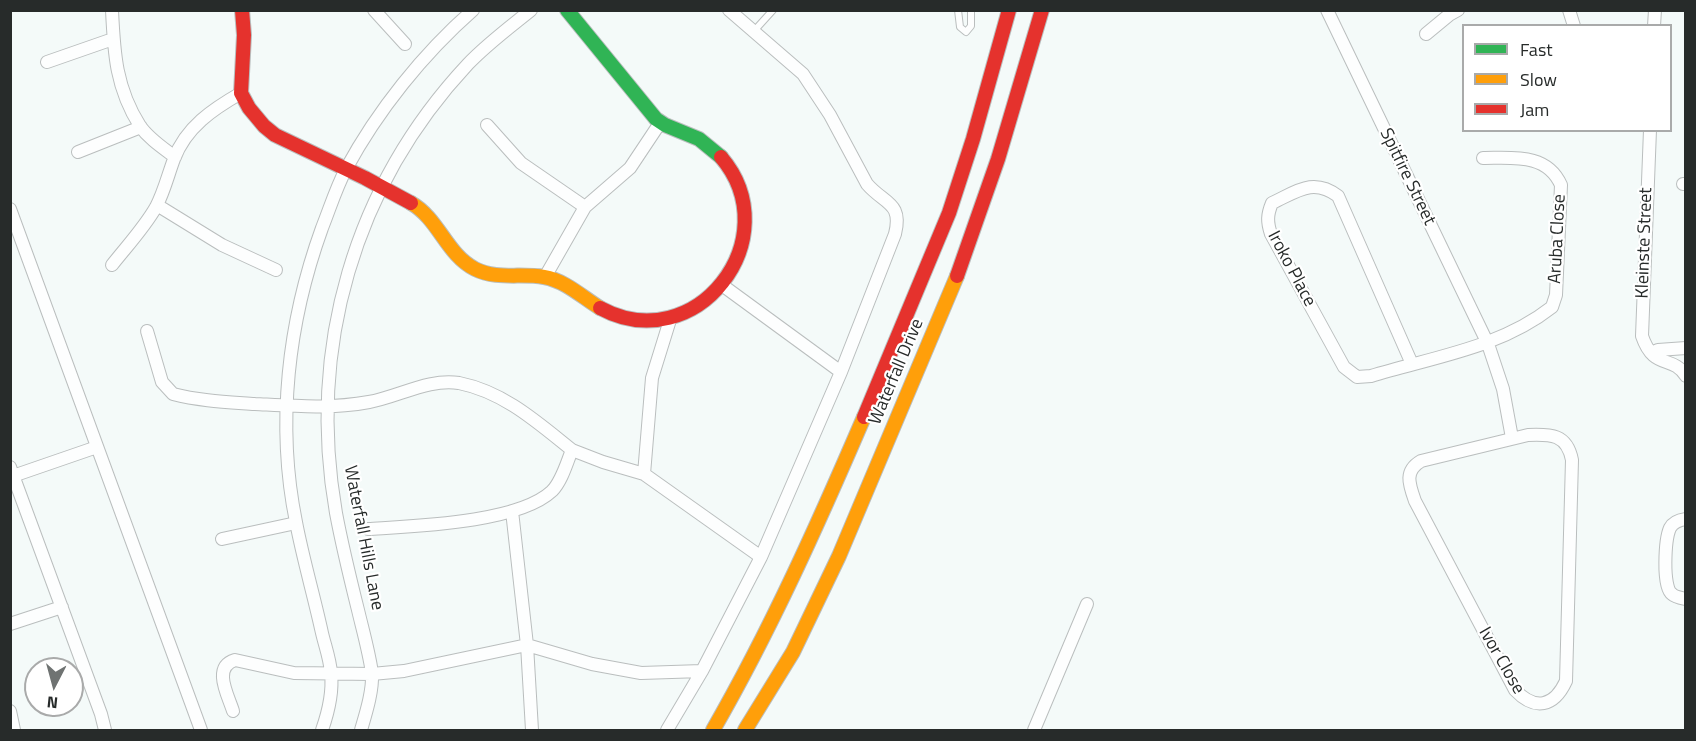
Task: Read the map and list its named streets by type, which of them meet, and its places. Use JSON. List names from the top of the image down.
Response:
{
  "streets": {
    "main road": ["Waterfall Drive"],
    "street": [
      "Spitfire Street",
      "Aruba Close",
      "Kleinste Street",
      "Iroko Place",
      "Waterfall Hills Lane",
      "Ivor Close"
    ]
  },
  "crossings": [
    ["Spitfire Street", "Aruba Close"],
    ["Spitfire Street", "Iroko Place"],
    ["Aruba Close", "Iroko Place"]
  ],
  "legend": ["Fast", "Slow", "Jam"],
  "north": "bottom"
}
